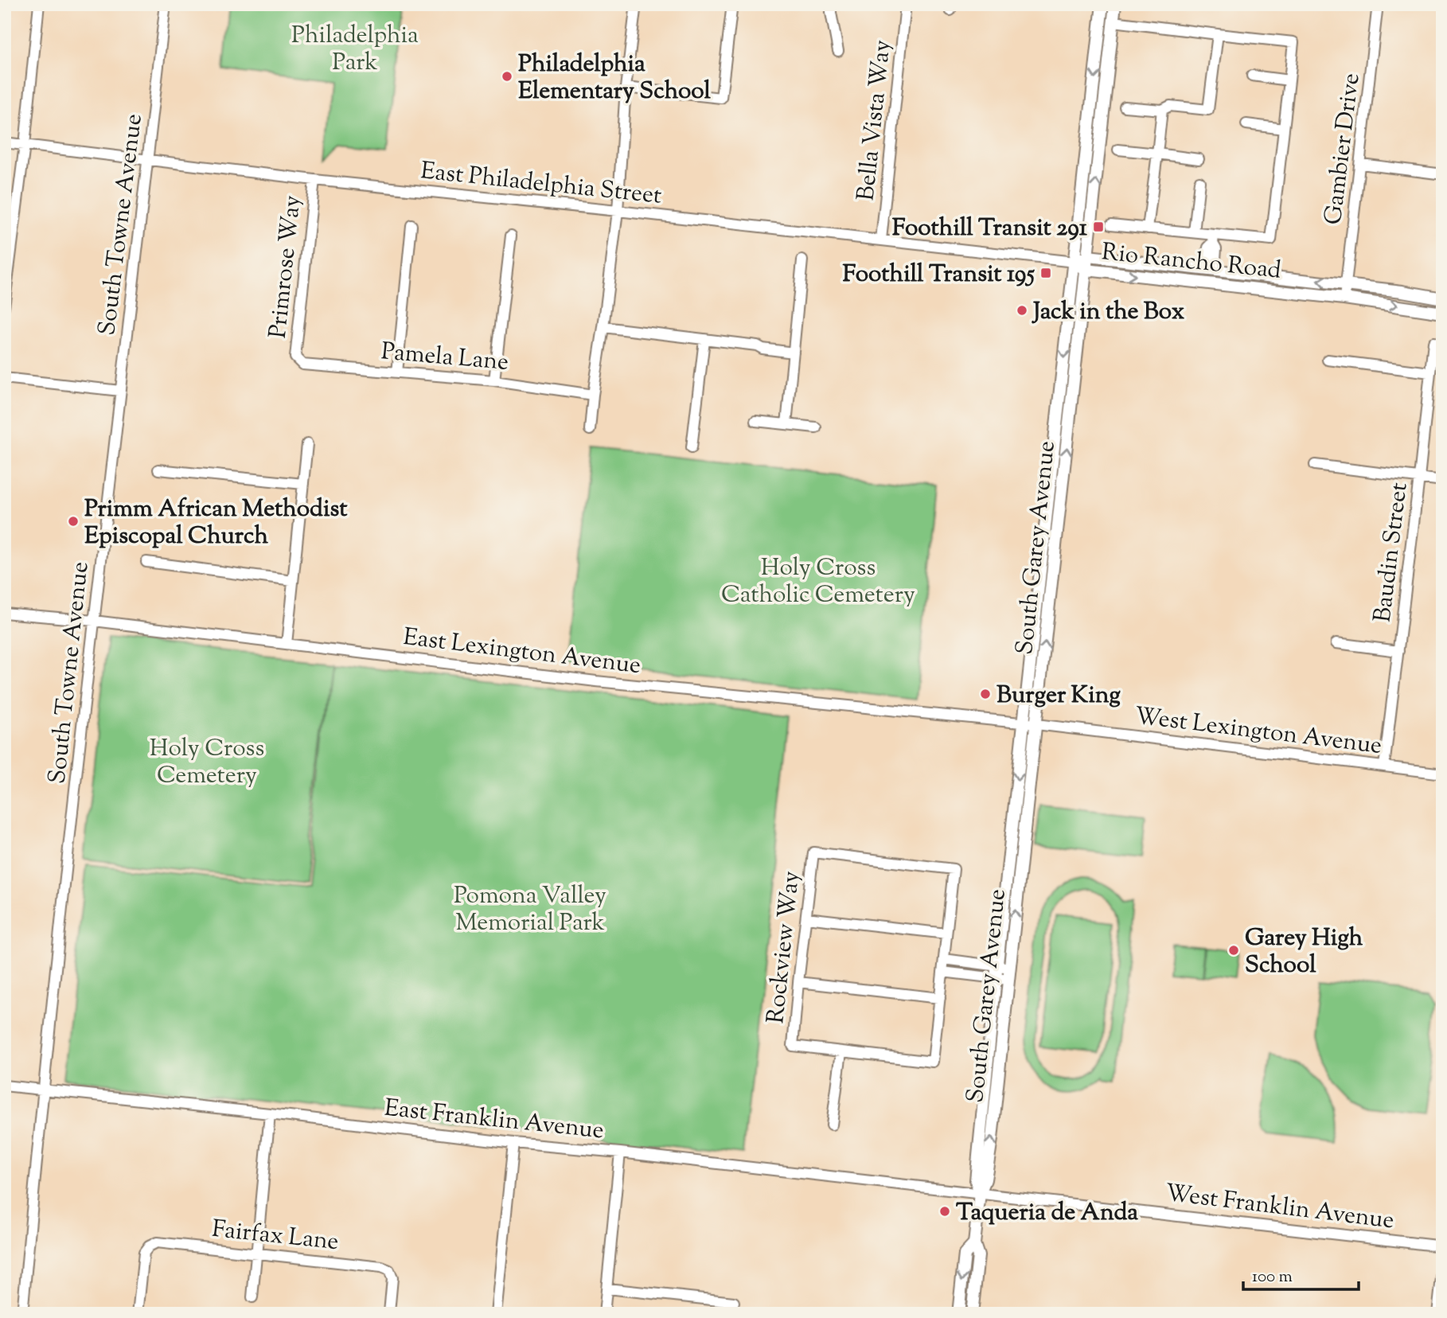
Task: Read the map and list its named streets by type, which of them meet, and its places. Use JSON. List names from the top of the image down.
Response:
{
  "streets": {
    "main road": ["Rio Rancho Road", "South Garey Avenue"],
    "street": [
      "Bella Vista Way",
      "Gambier Drive",
      "East Philadelphia Street",
      "South Towne Avenue",
      "Primrose Way",
      "Pamela Lane",
      "Baudin Street",
      "East Lexington Avenue",
      "West Lexington Avenue",
      "Rockview Way",
      "East Franklin Avenue",
      "West Franklin Avenue",
      "Fairfax Lane"
    ]
  },
  "crossings": [
    ["Bella Vista Way", "East Philadelphia Street"],
    ["Gambier Drive", "Rio Rancho Road"],
    ["East Philadelphia Street", "South Towne Avenue"],
    ["East Philadelphia Street", "Rio Rancho Road"],
    ["East Philadelphia Street", "Primrose Way"],
    ["East Philadelphia Street", "South Garey Avenue"],
    ["South Towne Avenue", "East Lexington Avenue"],
    ["South Towne Avenue", "East Franklin Avenue"],
    ["Rio Rancho Road", "South Garey Avenue"],
    ["Primrose Way", "Pamela Lane"],
    ["South Garey Avenue", "East Lexington Avenue"],
    ["South Garey Avenue", "West Lexington Avenue"],
    ["South Garey Avenue", "East Franklin Avenue"],
    ["South Garey Avenue", "West Franklin Avenue"],
    ["Baudin Street", "West Lexington Avenue"],
    ["East Lexington Avenue", "West Lexington Avenue"],
    ["East Franklin Avenue", "West Franklin Avenue"]
  ],
  "parks": [
    "Philadelphia Park",
    "Holy Cross Catholic Cemetery",
    "Holy Cross Cemetery",
    "Pomona Valley Memorial Park"
  ],
  "places": {
    "other": [
      "Philadelphia Elementary School",
      "Jack in the Box",
      "Primm African Methodist Episcopal Church",
      "Burger King",
      "Garey High School",
      "Taqueria de Anda"
    ],
    "transit": ["Foothill Transit 291", "Foothill Transit 195"]
  },
  "scale_bar": "100 m"
}
